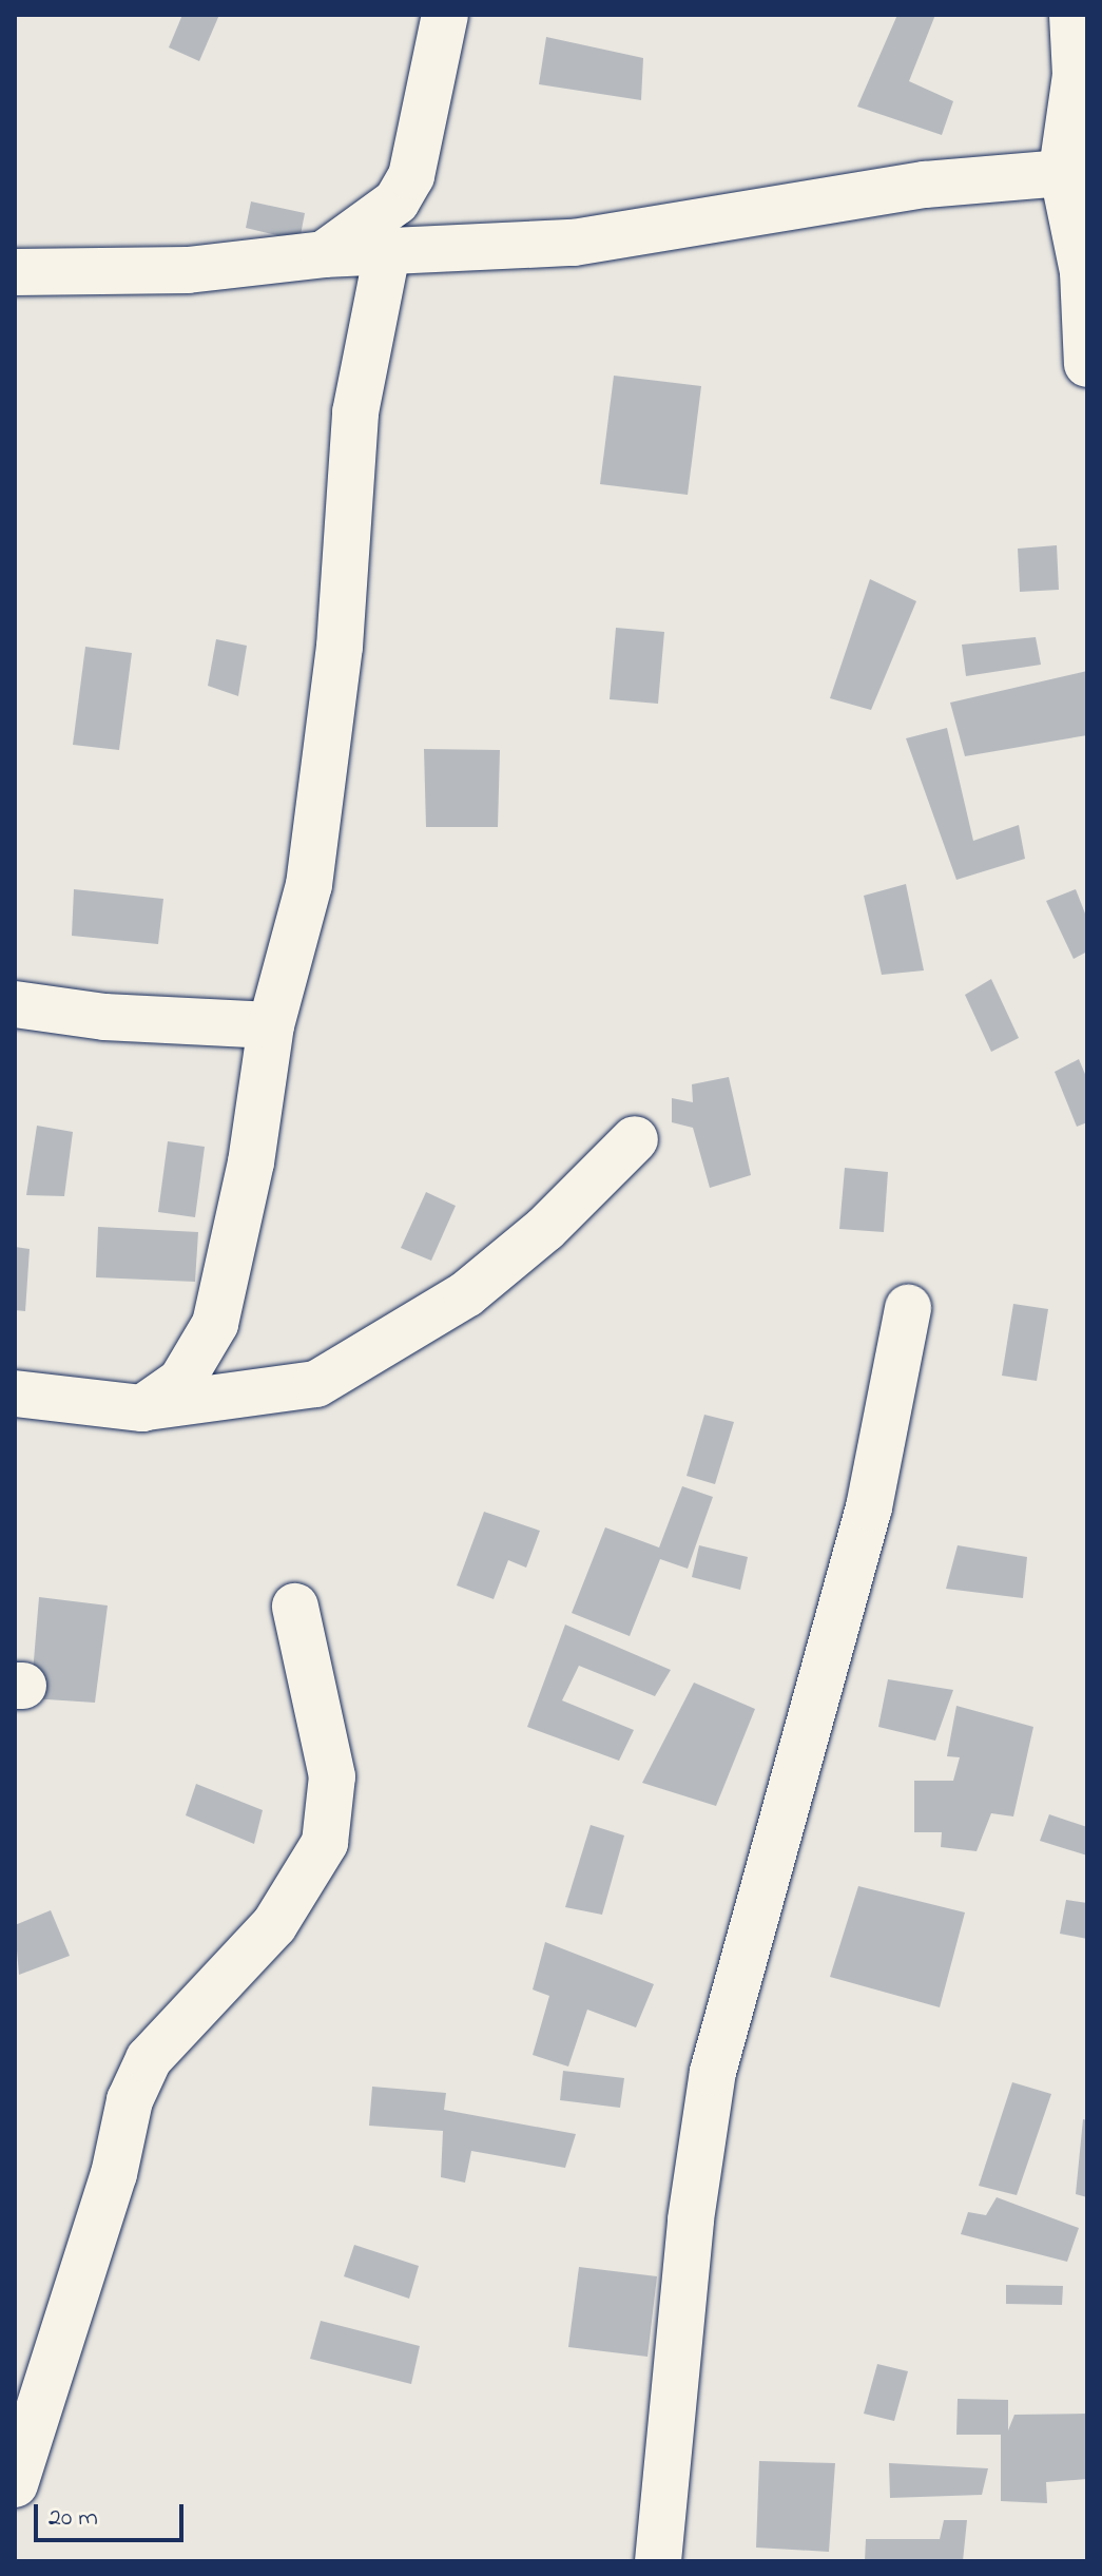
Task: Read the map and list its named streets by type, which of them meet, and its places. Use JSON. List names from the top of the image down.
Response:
{
  "scale_bar": "20 m"
}
